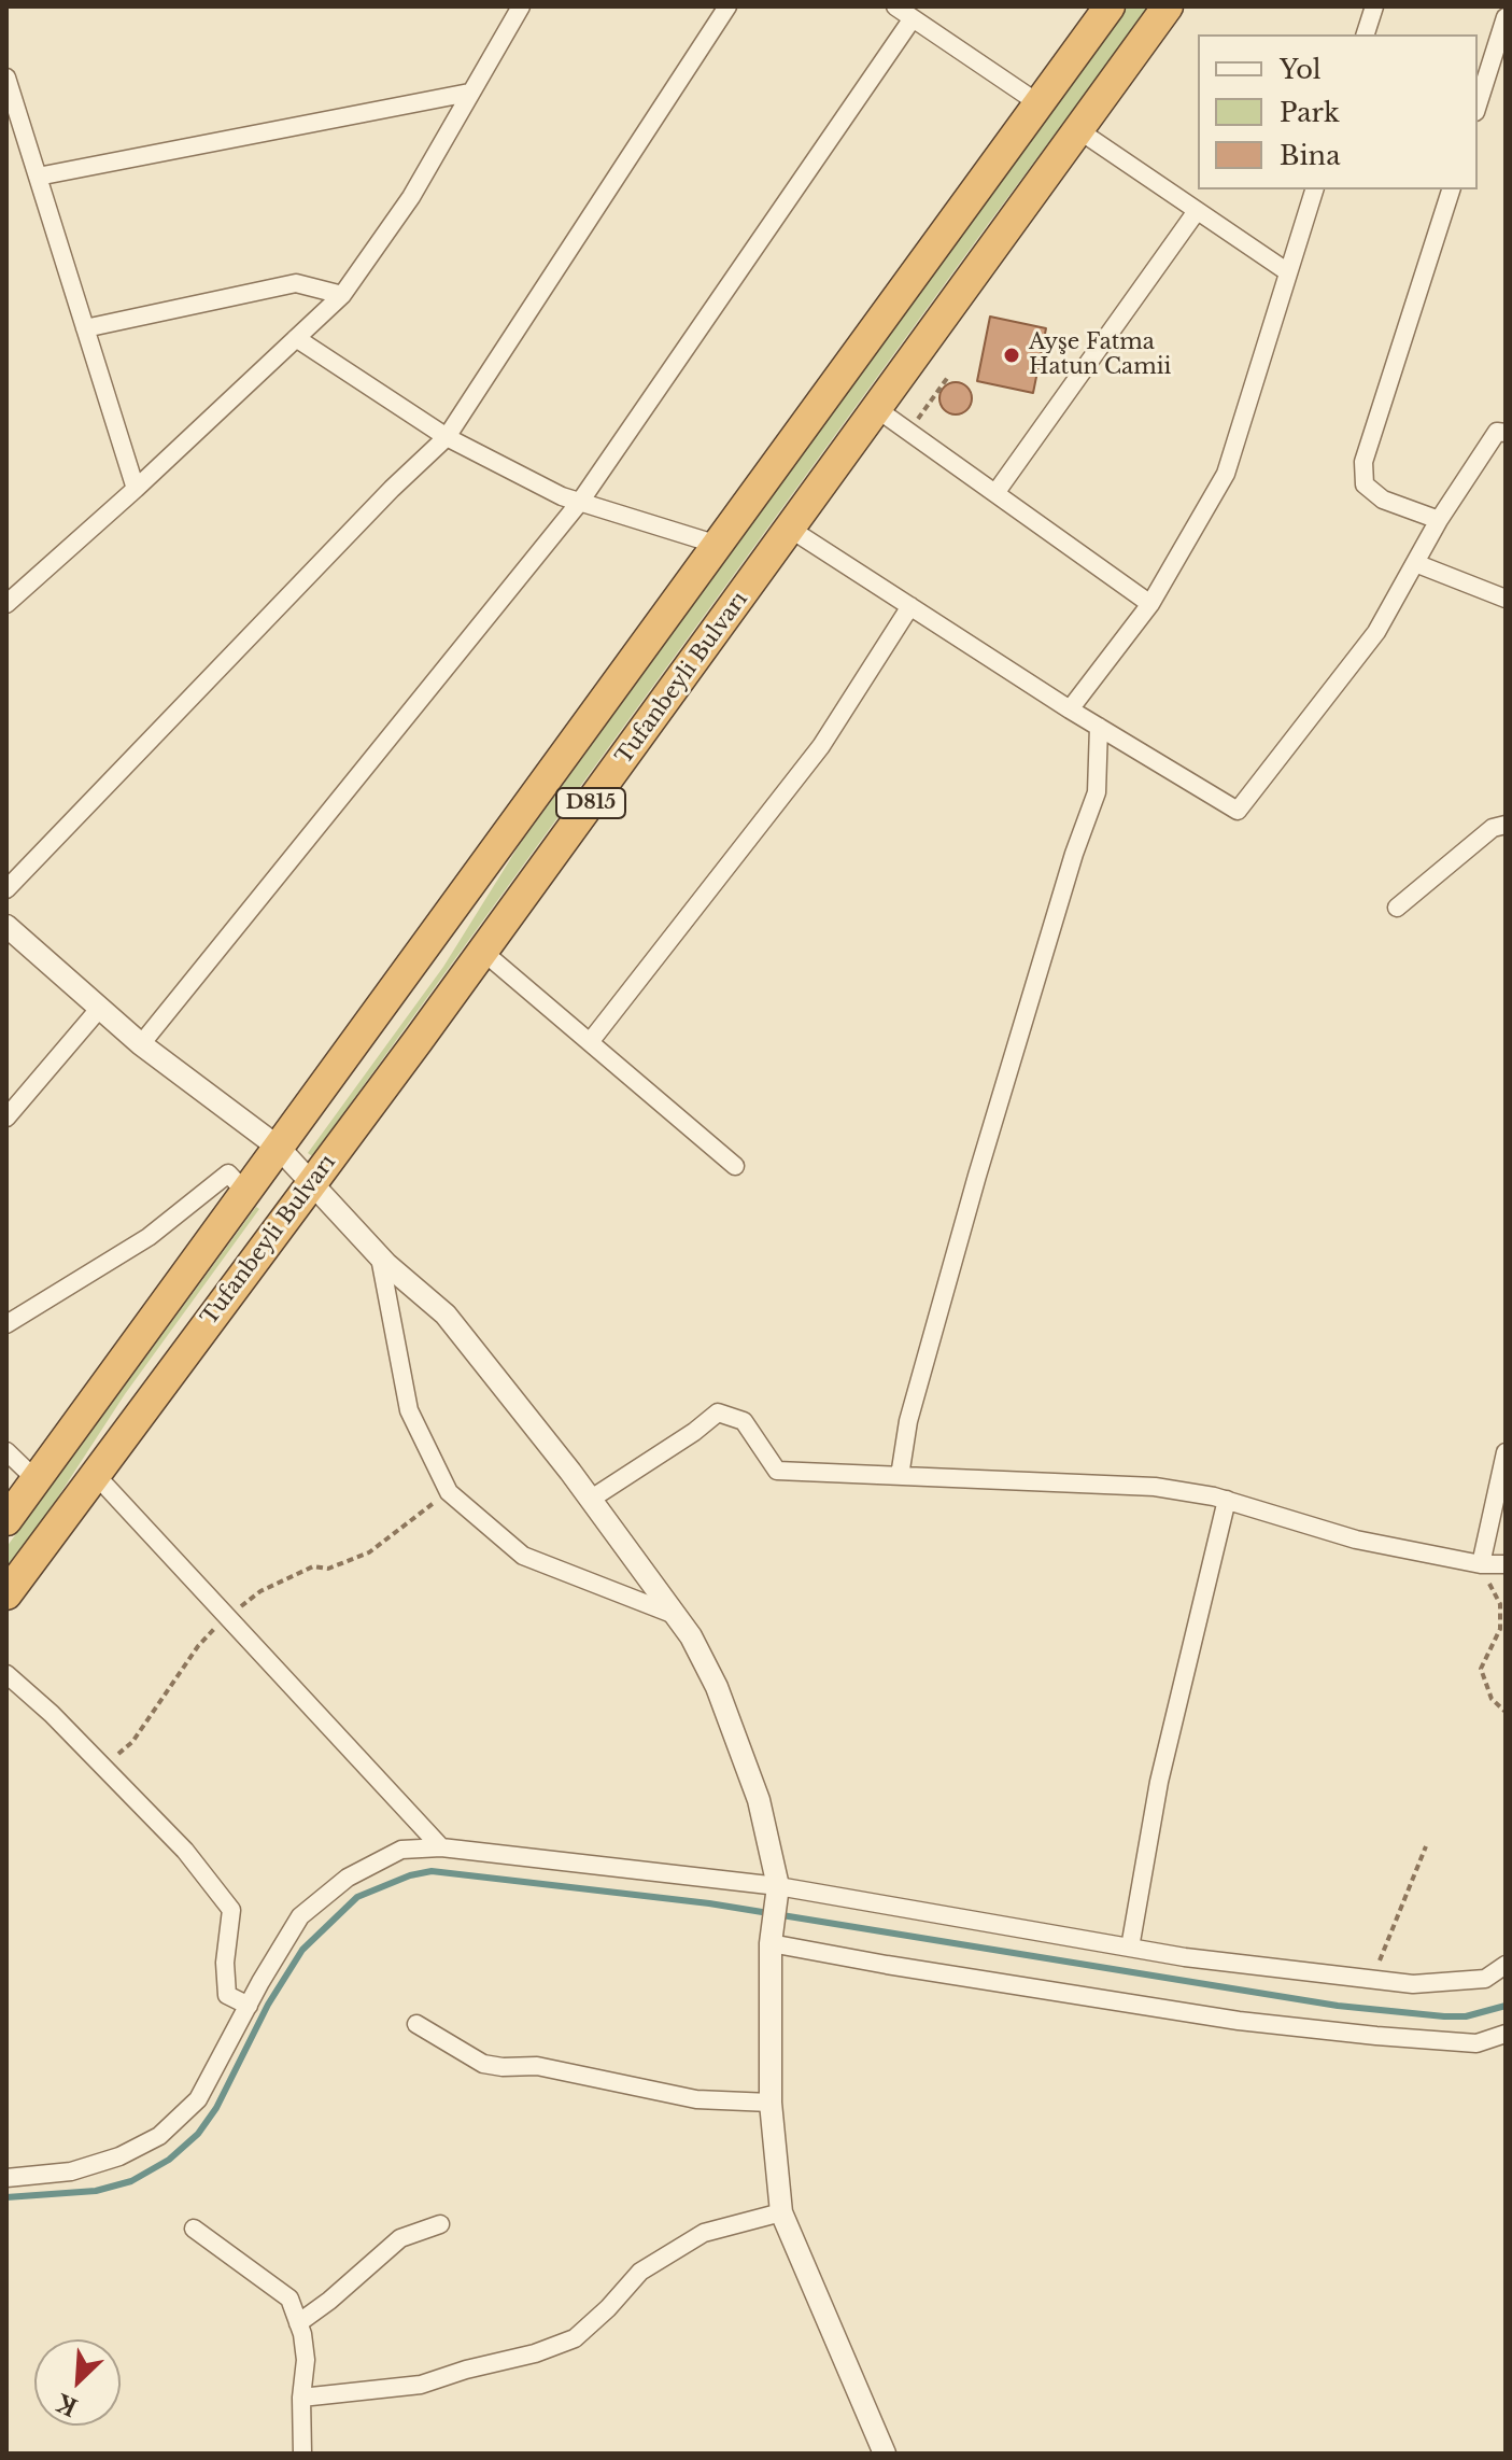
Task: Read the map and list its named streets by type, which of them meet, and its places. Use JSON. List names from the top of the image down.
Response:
{
  "streets": {
    "highway": ["Tufanbeyli Bulvarı", "D815"]
  },
  "places": ["Ayşe Fatma Hatun Camii"],
  "legend": ["Yol", "Park", "Bina"],
  "north": "bottom left"
}
